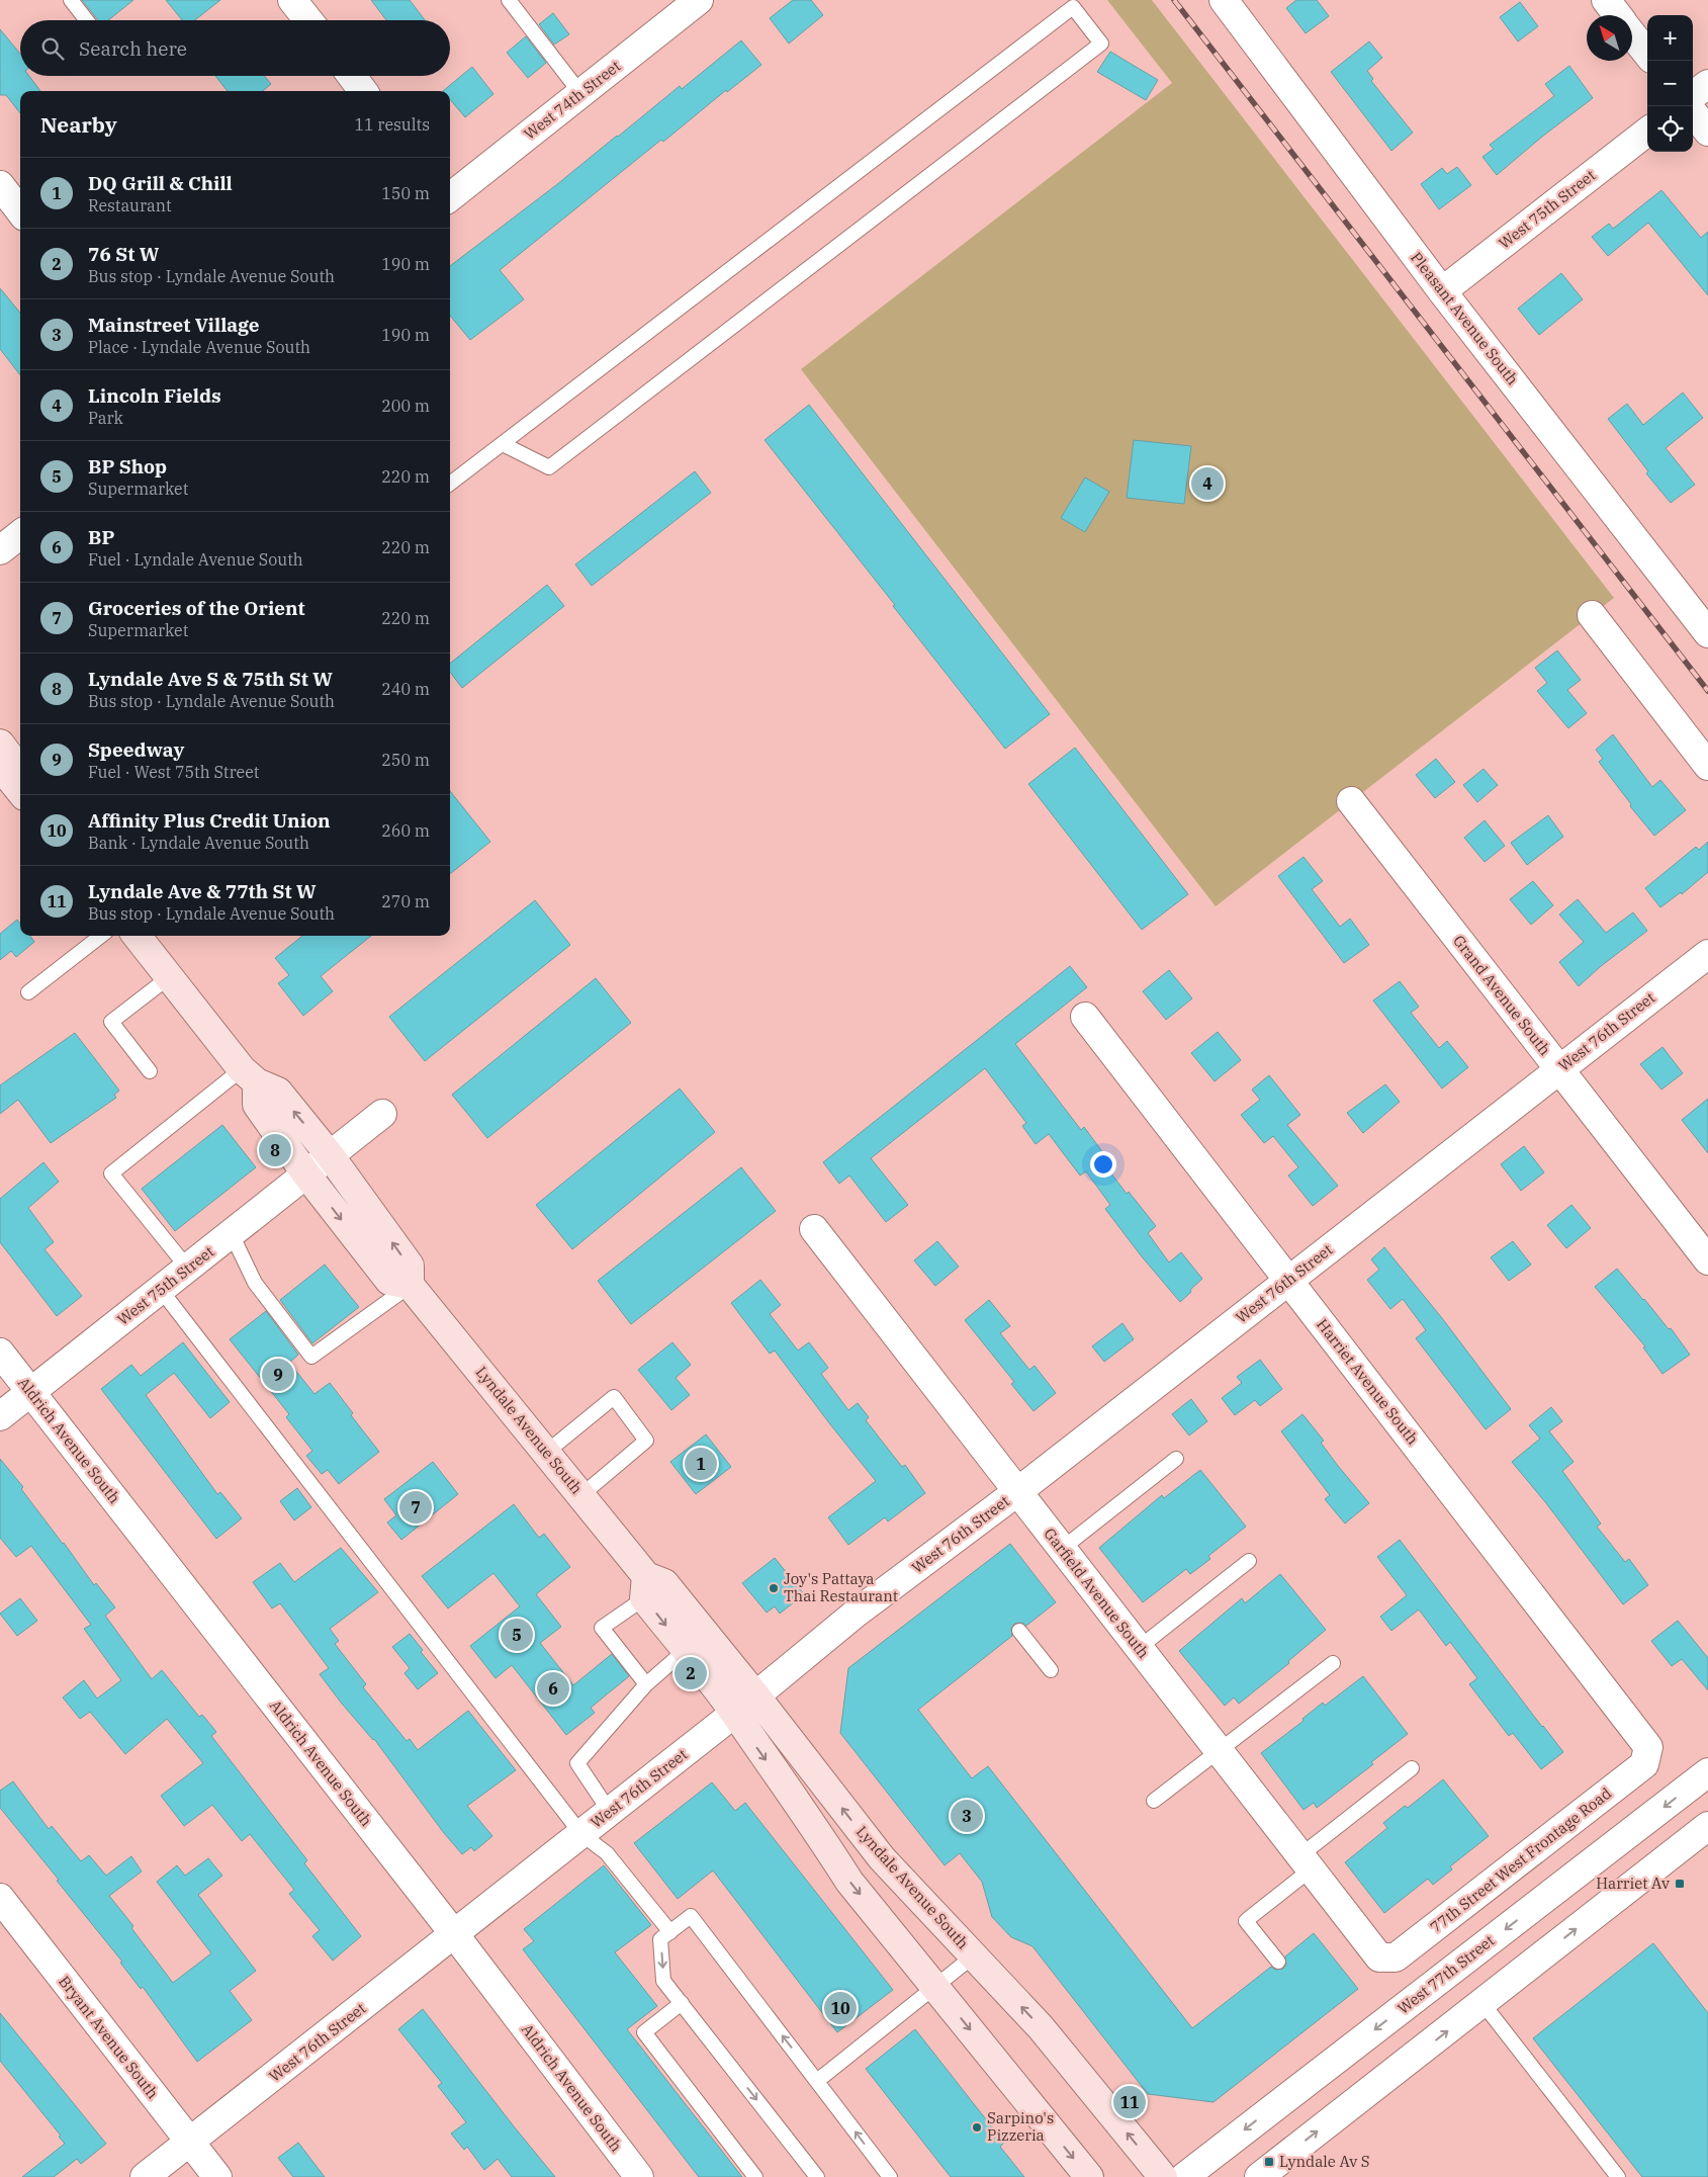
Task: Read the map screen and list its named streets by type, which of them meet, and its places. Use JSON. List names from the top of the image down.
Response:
{
  "streets": {
    "main road": ["Lyndale Avenue South"],
    "street": [
      "West 74th Street",
      "West 75th Street",
      "Pleasant Avenue South",
      "Grand Avenue South",
      "West 76th Street",
      "Harriet Avenue South",
      "Aldrich Avenue South",
      "Garfield Avenue South",
      "77th Street West Frontage Road",
      "West 77th Street",
      "Bryant Avenue South"
    ]
  },
  "crossings": [
    ["West 75th Street", "Pleasant Avenue South"],
    ["West 75th Street", "Aldrich Avenue South"],
    ["Grand Avenue South", "West 76th Street"],
    ["West 76th Street", "Harriet Avenue South"],
    ["West 76th Street", "Lyndale Avenue South"],
    ["West 76th Street", "Aldrich Avenue South"],
    ["West 76th Street", "Garfield Avenue South"],
    ["West 76th Street", "Bryant Avenue South"],
    ["Harriet Avenue South", "77th Street West Frontage Road"],
    ["Garfield Avenue South", "77th Street West Frontage Road"]
  ],
  "places": {
    "other": ["Joy's Pattaya Thai Restaurant", "Sarpino's Pizzeria"],
    "transit": ["Harriet Av", "Lyndale Av S"]
  },
  "north": "top left",
  "page": {
    "map_buttons": ["+", "−"],
    "search": "Search here",
    "heading": ["Nearby", "11 results"],
    "list": [
      {
        "mark": "1",
        "name": "DQ Grill & Chill",
        "note": "Restaurant",
        "value": "150 m"
      },
      {
        "mark": "2",
        "name": "76 St W",
        "note": "Bus stop · Lyndale Avenue South",
        "value": "190 m"
      },
      {
        "mark": "3",
        "name": "Mainstreet Village",
        "note": "Place · Lyndale Avenue South",
        "value": "190 m"
      },
      {
        "mark": "4",
        "name": "Lincoln Fields",
        "note": "Park",
        "value": "200 m"
      },
      {
        "mark": "5",
        "name": "BP Shop",
        "note": "Supermarket",
        "value": "220 m"
      },
      {
        "mark": "6",
        "name": "BP",
        "note": "Fuel · Lyndale Avenue South",
        "value": "220 m"
      },
      {
        "mark": "7",
        "name": "Groceries of the Orient",
        "note": "Supermarket",
        "value": "220 m"
      },
      {
        "mark": "8",
        "name": "Lyndale Ave S & 75th St W",
        "note": "Bus stop · Lyndale Avenue South",
        "value": "240 m"
      },
      {
        "mark": "9",
        "name": "Speedway",
        "note": "Fuel · West 75th Street",
        "value": "250 m"
      },
      {
        "mark": "10",
        "name": "Affinity Plus Credit Union",
        "note": "Bank · Lyndale Avenue South",
        "value": "260 m"
      },
      {
        "mark": "11",
        "name": "Lyndale Ave & 77th St W",
        "note": "Bus stop · Lyndale Avenue South",
        "value": "270 m"
      }
    ],
    "pins": [
      "4",
      "8",
      "9",
      "1",
      "7",
      "5",
      "2",
      "6",
      "3",
      "10",
      "11"
    ]
  }
}
